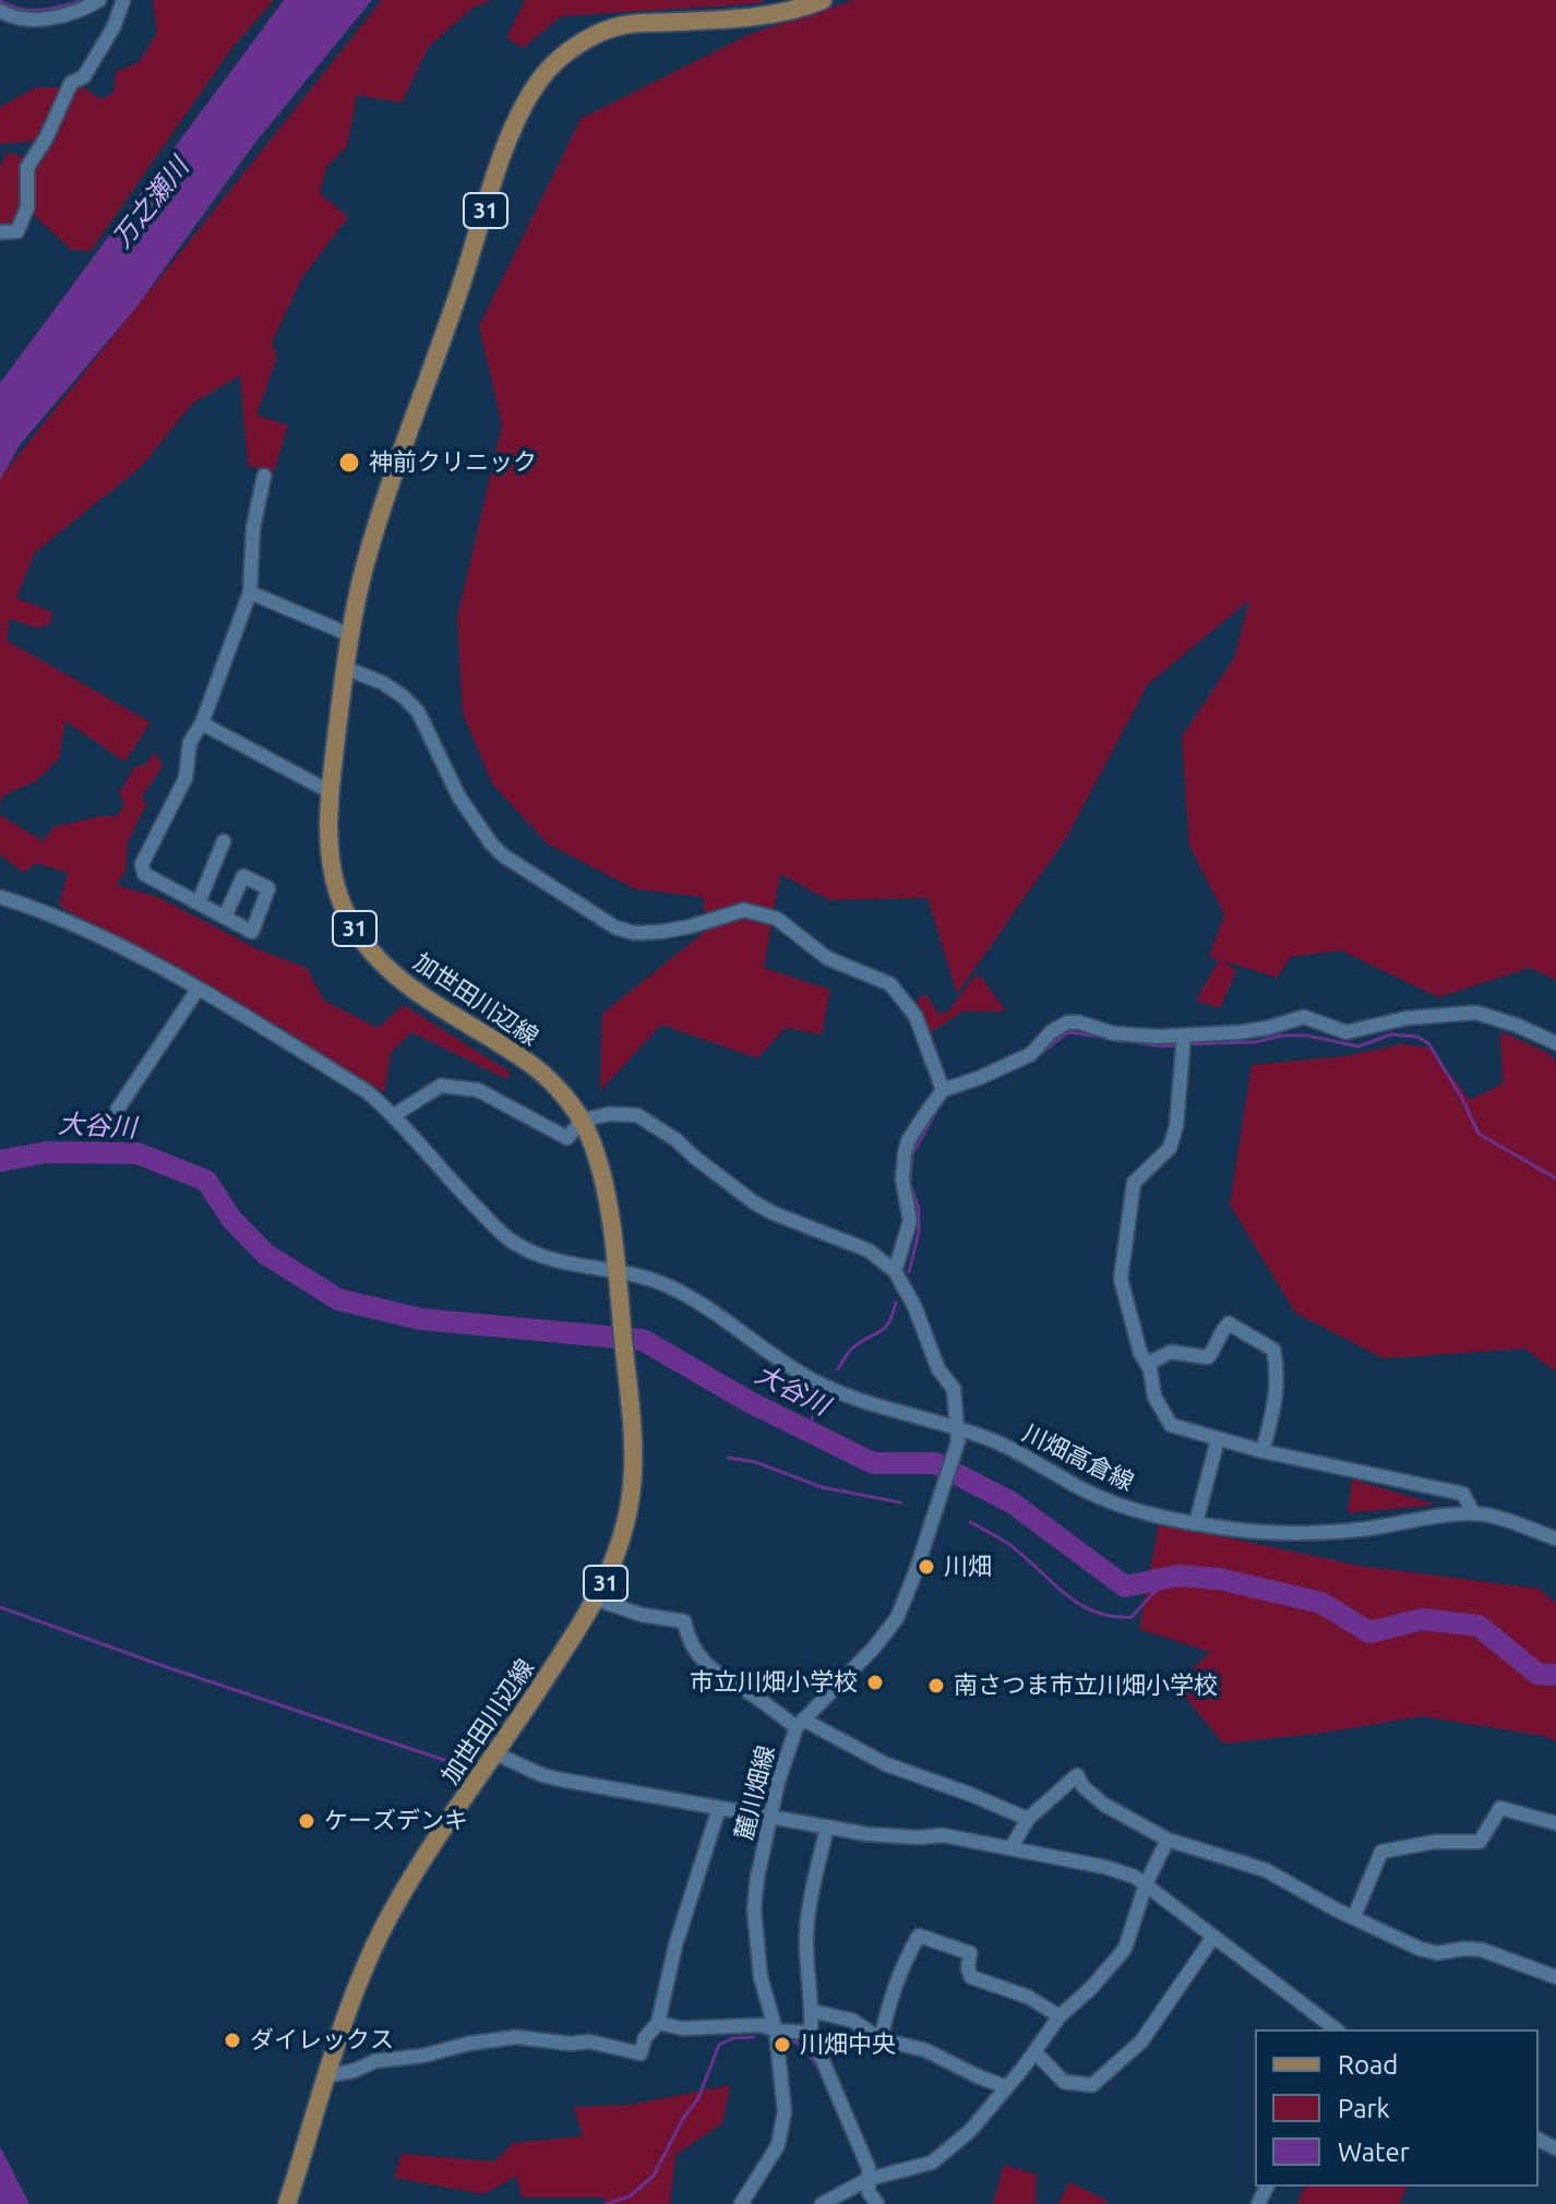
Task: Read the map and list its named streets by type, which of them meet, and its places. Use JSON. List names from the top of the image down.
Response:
{
  "streets": {
    "main road": ["31", "加世田川辺線"],
    "street": ["川畑高倉線", "麓川畑線"]
  },
  "crossings": [
    ["加世田川辺線", "川畑高倉線"],
    ["川畑高倉線", "麓川畑線"]
  ],
  "water": ["万之瀬川", "大谷川"],
  "places": [
    "神前クリニック",
    "川畑",
    "市立川畑小学校",
    "南さつま市立川畑小学校",
    "ケーズデンキ",
    "ダイレックス",
    "川畑中央"
  ],
  "legend": ["Road", "Park", "Water"]
}
